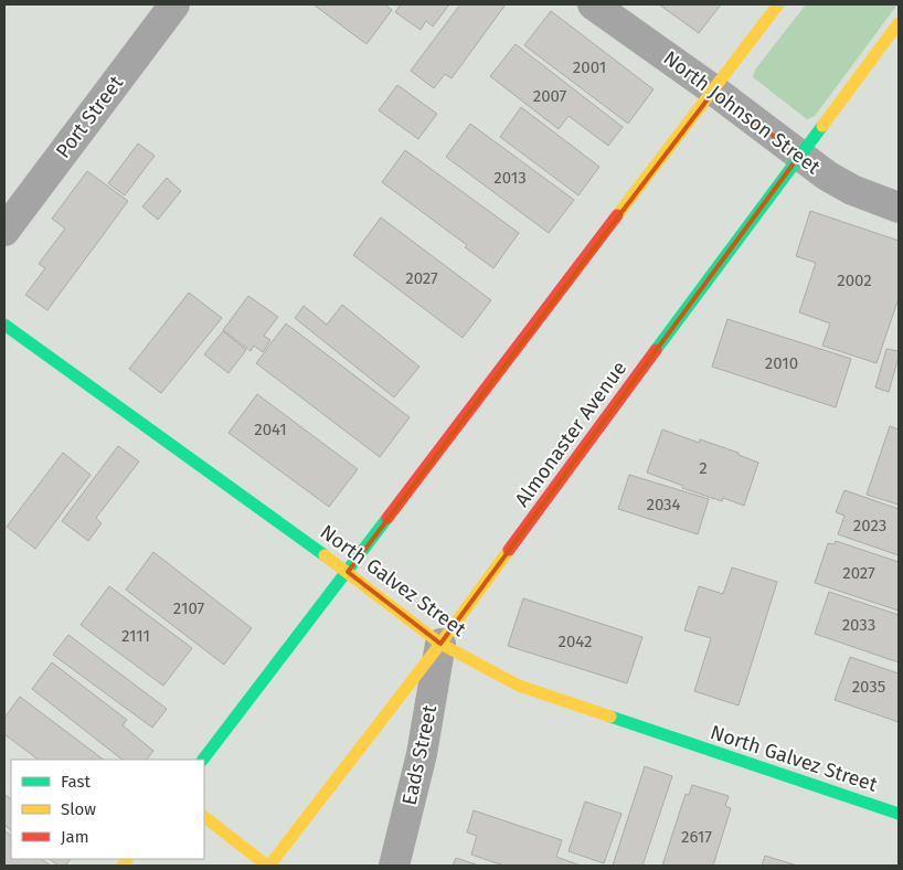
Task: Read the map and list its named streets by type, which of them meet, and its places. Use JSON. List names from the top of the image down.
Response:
{
  "streets": {
    "street": [
      "North Johnson Street",
      "Port Street",
      "Almonaster Avenue",
      "North Galvez Street",
      "Eads Street"
    ]
  },
  "crossings": [
    ["North Johnson Street", "Almonaster Avenue"],
    ["Almonaster Avenue", "North Galvez Street"],
    ["Almonaster Avenue", "Eads Street"],
    ["North Galvez Street", "Eads Street"]
  ],
  "house_numbers": [
    "2001",
    "2007",
    "2013",
    "2027",
    "2002",
    "2010",
    "2041",
    "2",
    "2034",
    "2023",
    "2027",
    "2107",
    "2033",
    "2111",
    "2042",
    "2035",
    "2617"
  ],
  "legend": ["Fast", "Slow", "Jam"]
}
